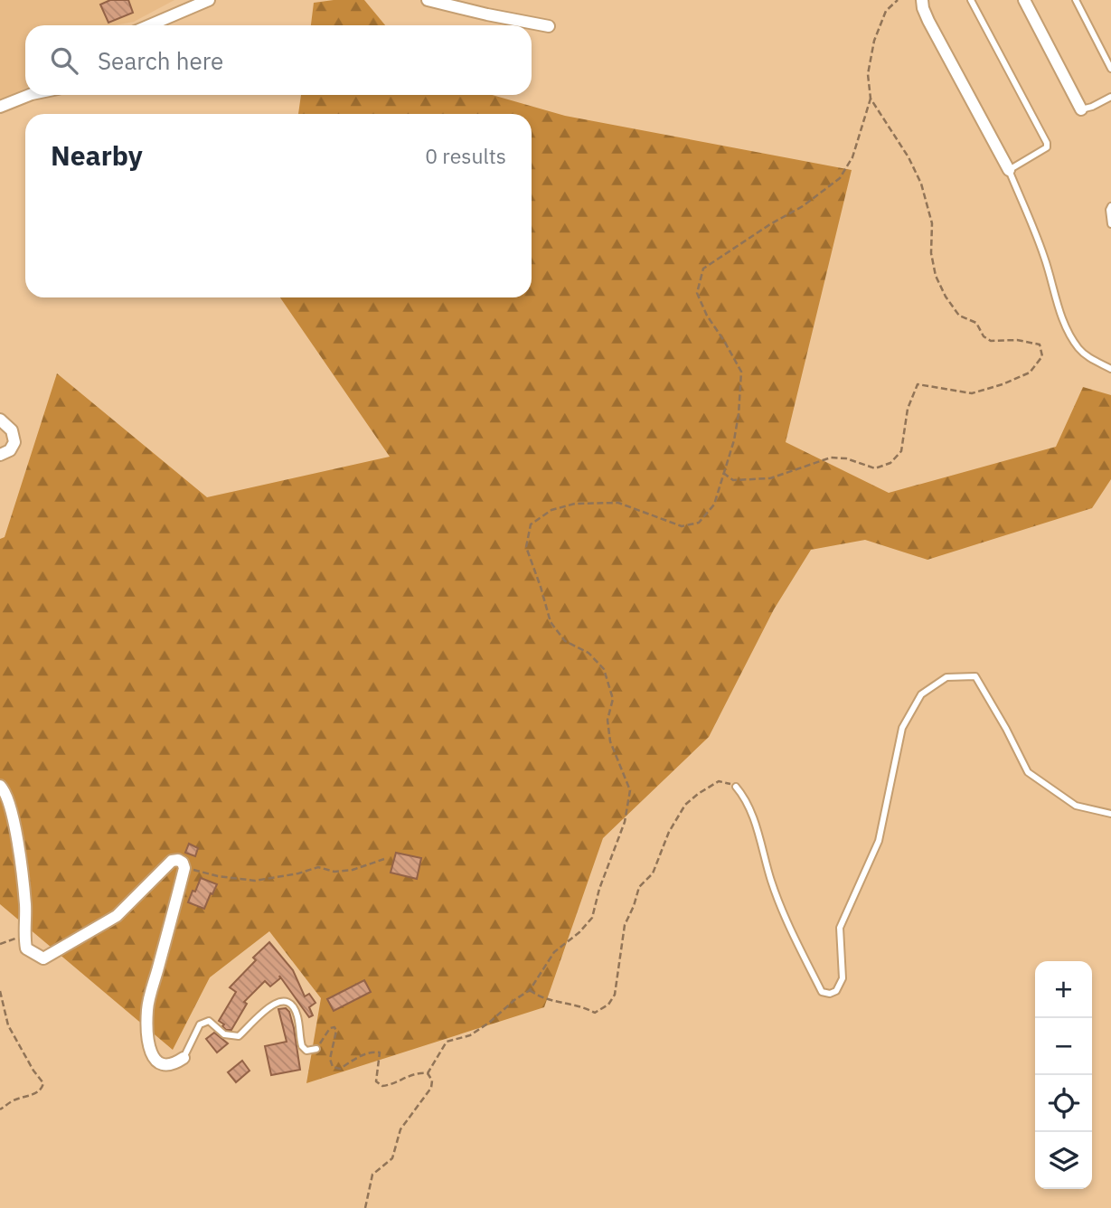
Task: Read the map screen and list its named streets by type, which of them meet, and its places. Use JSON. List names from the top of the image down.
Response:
{
  "page": {
    "search": "Search here",
    "heading": ["Nearby", "0 results"],
    "map_buttons": ["+", "−"]
  }
}
